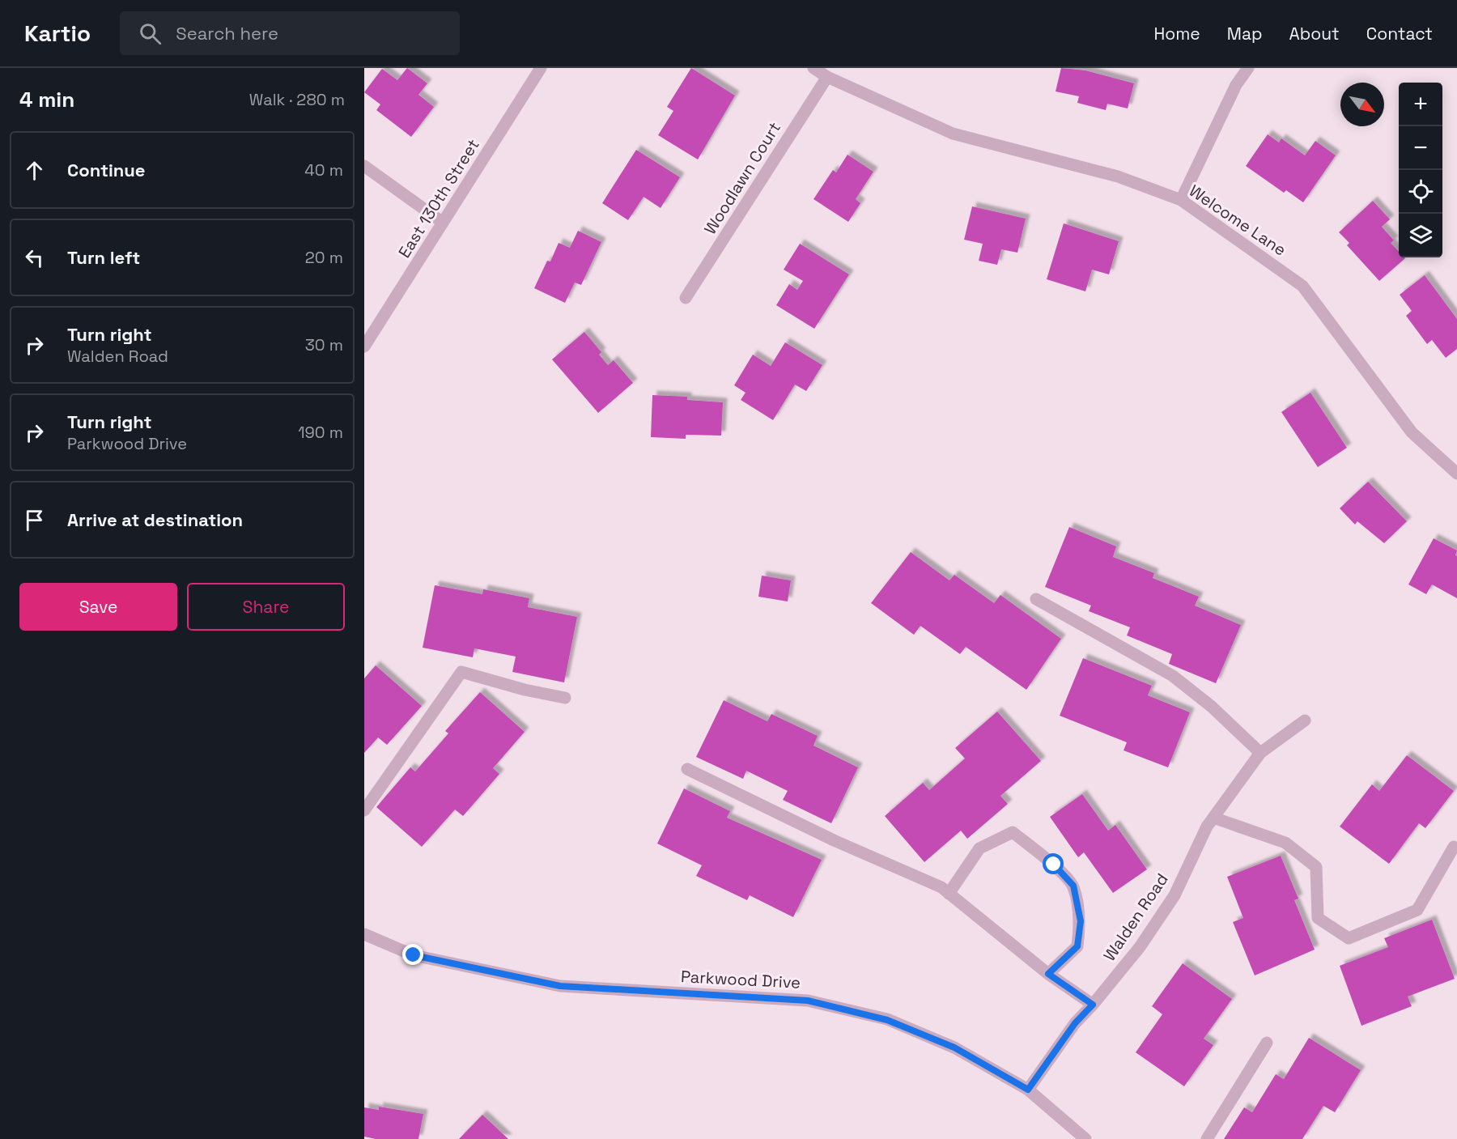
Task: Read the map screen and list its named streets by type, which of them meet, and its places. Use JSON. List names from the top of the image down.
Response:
{
  "streets": {
    "street": [
      "Woodlawn Court",
      "East 130th Street",
      "Welcome Lane",
      "Walden Road",
      "Parkwood Drive"
    ]
  },
  "crossings": [
    ["Woodlawn Court", "Welcome Lane"],
    ["Walden Road", "Parkwood Drive"]
  ],
  "north": "bottom right",
  "page": {
    "header": "Kartio",
    "search": "Search here",
    "nav": [
      "Home",
      "Map",
      "About",
      "Contact"
    ],
    "heading": ["4 min", "Walk · 280 m"],
    "map_buttons": ["+", "−"],
    "list": [
      ["Continue", "40 m"],
      ["Turn left", "20 m"],
      ["Turn right", "Walden Road", "30 m"],
      ["Turn right", "Parkwood Drive", "190 m"],
      "Arrive at destination"
    ],
    "buttons": ["Save", "Share"]
  }
}
